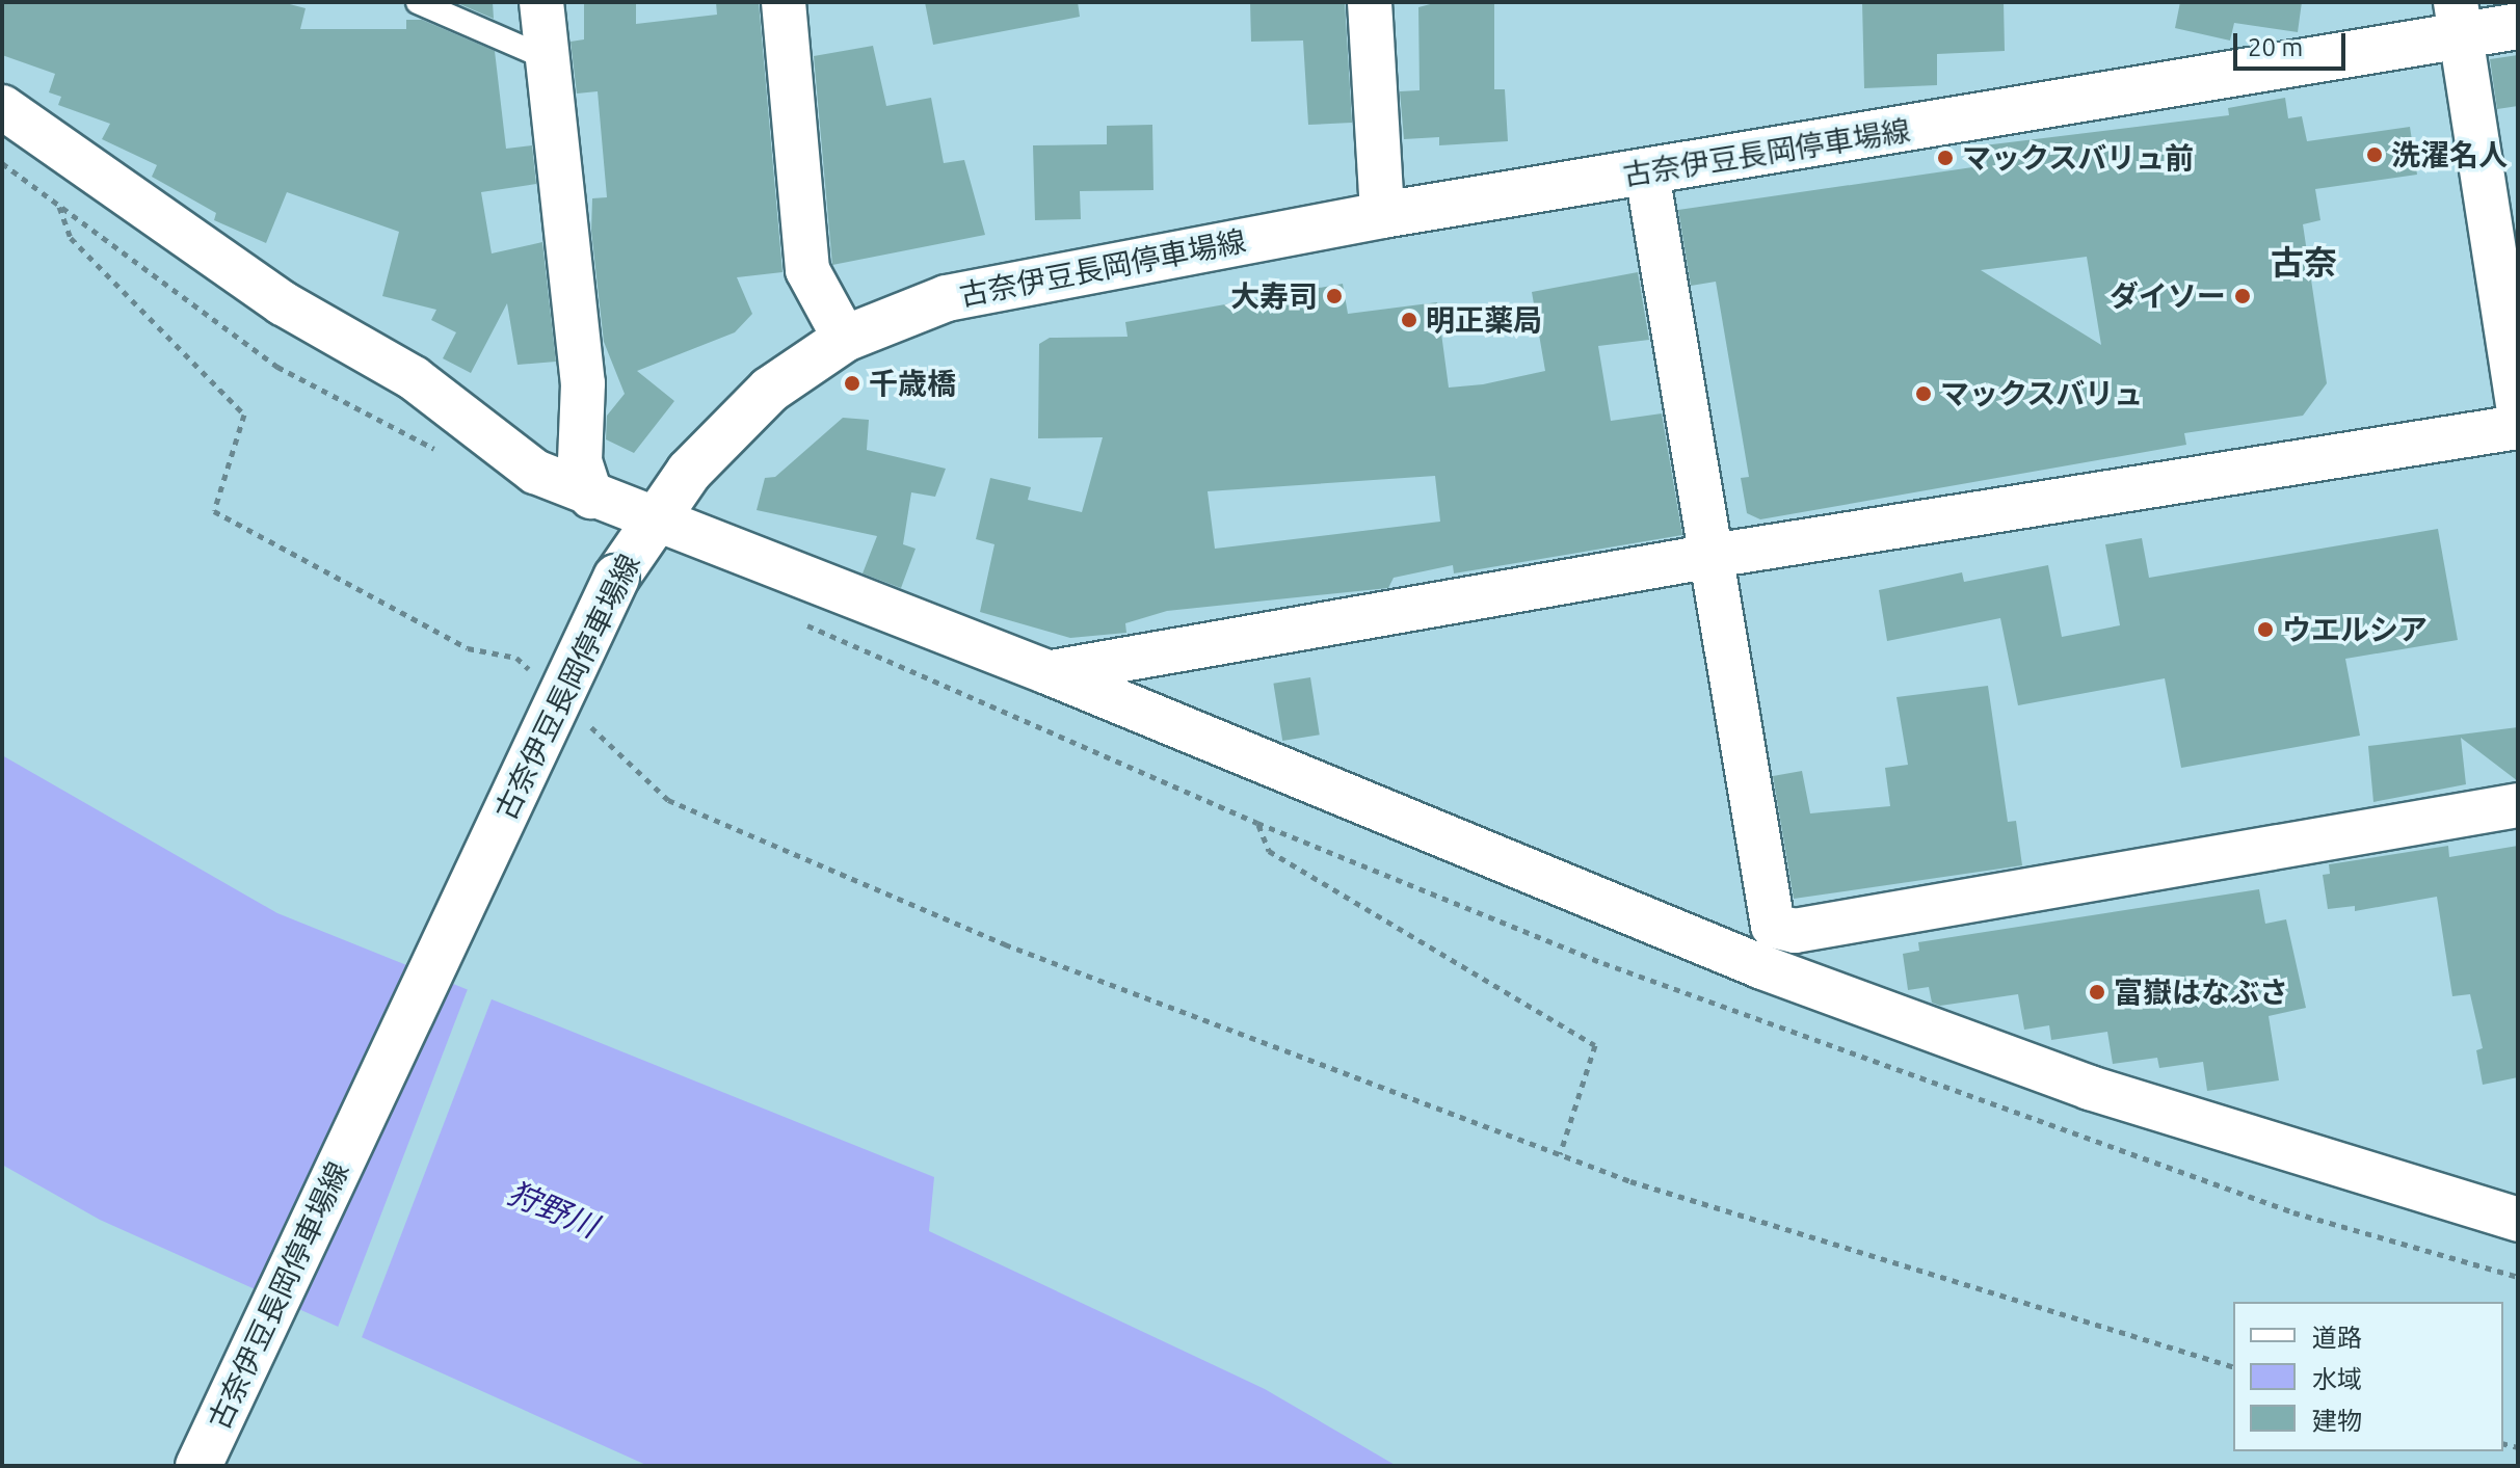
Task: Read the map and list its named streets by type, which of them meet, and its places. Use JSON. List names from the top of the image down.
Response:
{
  "streets": {
    "main road": ["古奈伊豆長岡停車場線"]
  },
  "districts": ["古奈"],
  "water": ["狩野川"],
  "places": [
    "洗濯名人",
    "マックスバリュ前",
    "大寿司",
    "ダイソー",
    "明正薬局",
    "千歳橋",
    "マックスバリュ",
    "ウエルシア",
    "富嶽はなぶさ"
  ],
  "legend": ["道路", "水域", "建物"],
  "scale_bar": "20 m"
}
